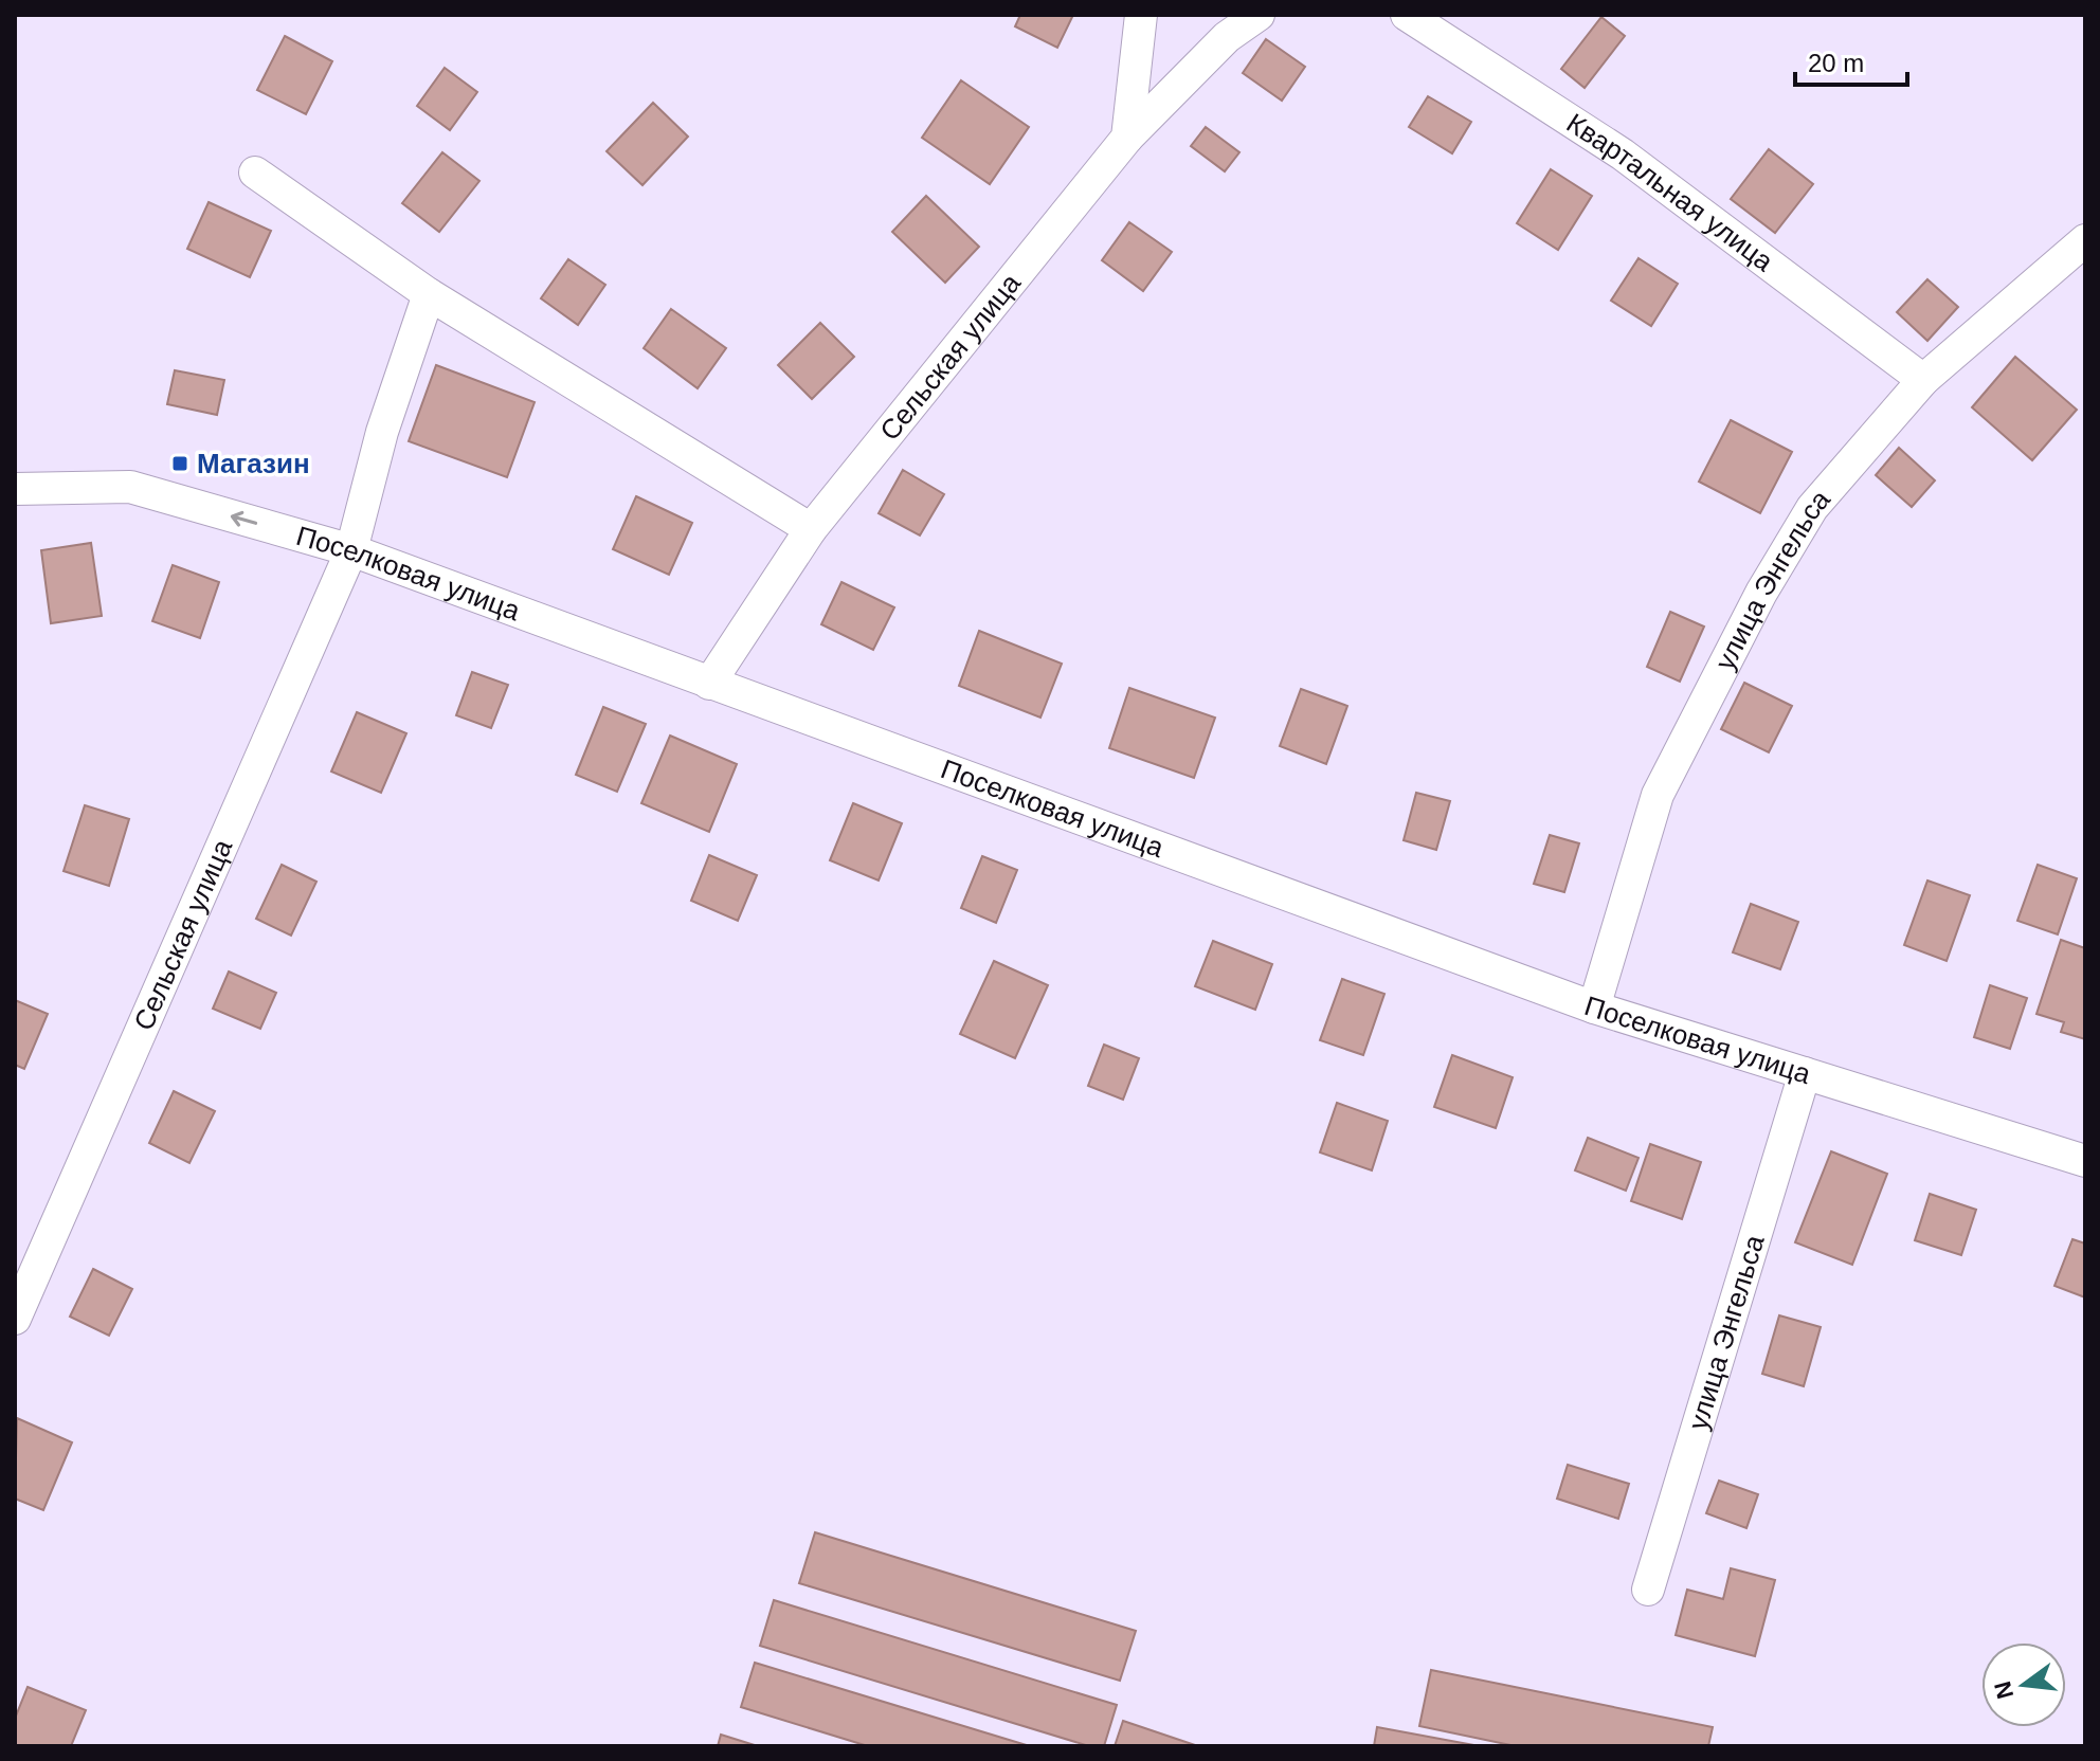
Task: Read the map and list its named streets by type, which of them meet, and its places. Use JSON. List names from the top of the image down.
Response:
{
  "streets": {
    "street": [
      "Квартальная улица",
      "Сельская улица",
      "Поселковая улица",
      "улица Энгельса"
    ]
  },
  "crossings": [
    ["Квартальная улица", "улица Энгельса"],
    ["Сельская улица", "Поселковая улица"],
    ["Поселковая улица", "улица Энгельса"]
  ],
  "places": {
    "transit": ["Магазин"]
  },
  "scale_bar": "20 m",
  "north": "left"
}
